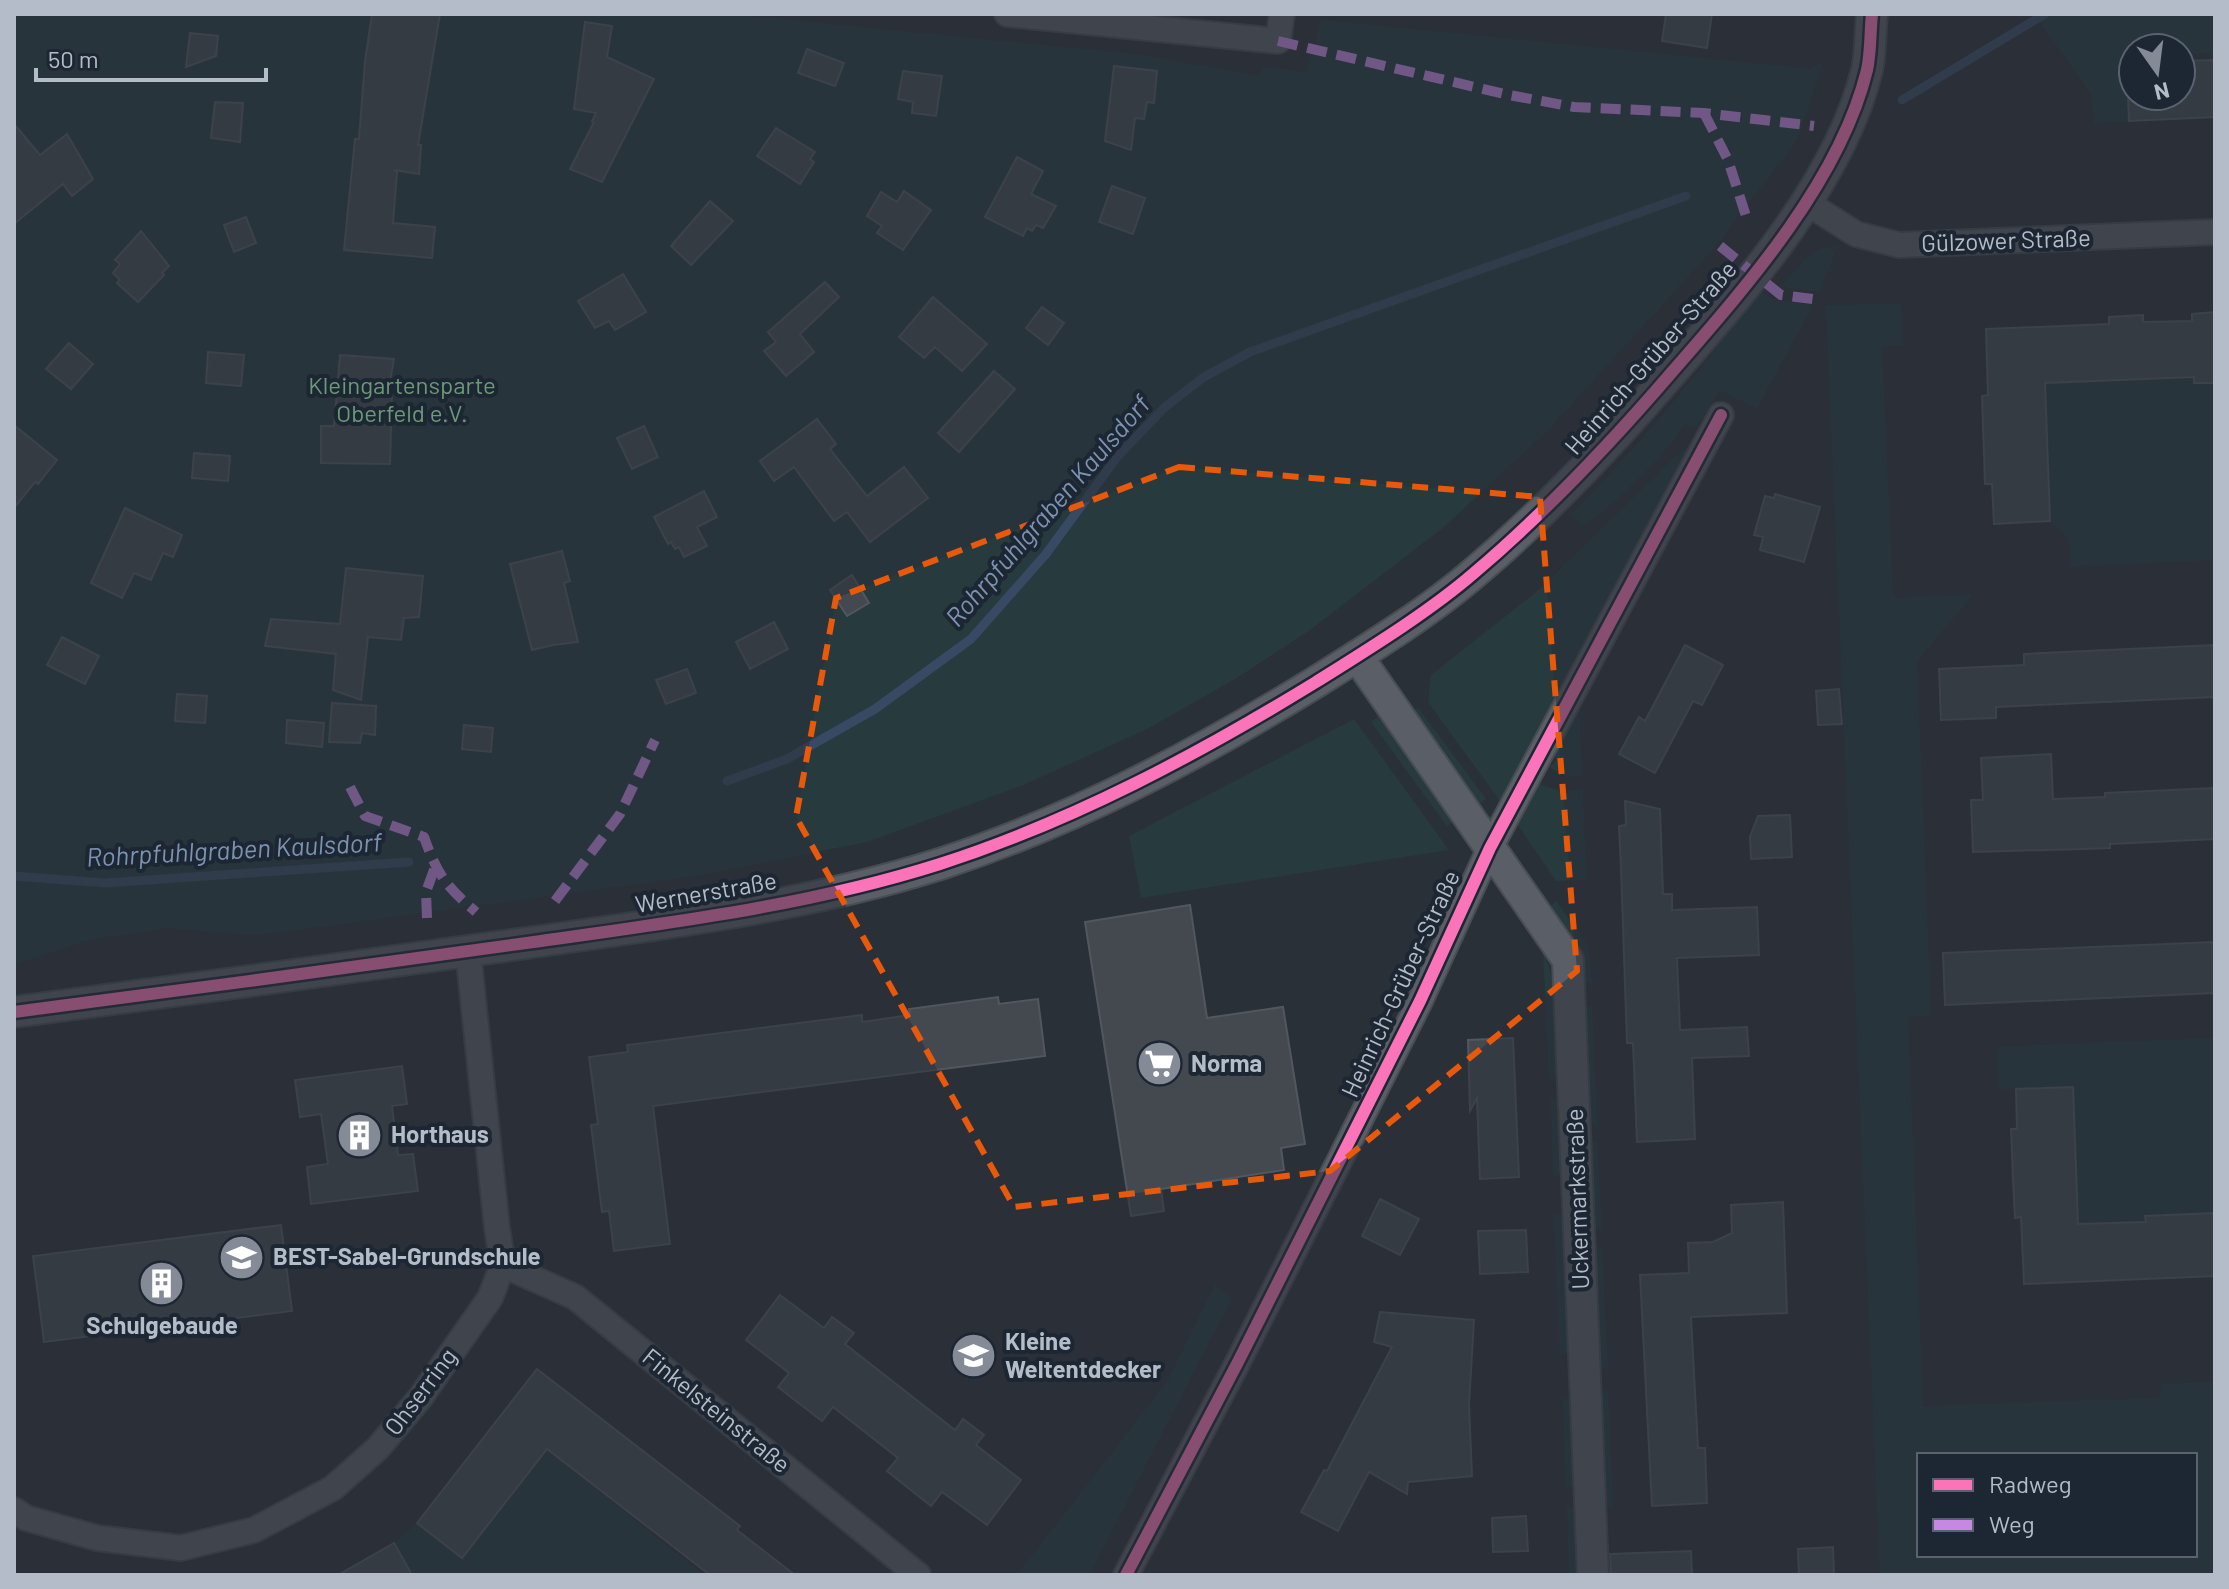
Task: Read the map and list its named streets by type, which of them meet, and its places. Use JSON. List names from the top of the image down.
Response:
{
  "streets": {
    "street": [
      "Gülzower Straße",
      "Heinrich-Grüber-Straße",
      "Wernerstraße",
      "Uckermarkstraße",
      "Ohserring",
      "Finkelsteinstraße"
    ]
  },
  "crossings": [
    ["Gülzower Straße", "Heinrich-Grüber-Straße"],
    ["Heinrich-Grüber-Straße", "Wernerstraße"],
    ["Heinrich-Grüber-Straße", "Uckermarkstraße"],
    ["Ohserring", "Finkelsteinstraße"]
  ],
  "water": ["Rohrpfuhlgraben Kaulsdorf"],
  "parks": ["Kleingartensparte Oberfeld e.V."],
  "places": {
    "supermarket": ["Norma"],
    "building": ["Horthaus", "Schulgebaude"],
    "school or university": ["BEST-Sabel-Grundschule", "Kleine Weltentdecker"]
  },
  "legend": ["Radweg", "Weg"],
  "scale_bar": "50 m",
  "north": "bottom"
}
